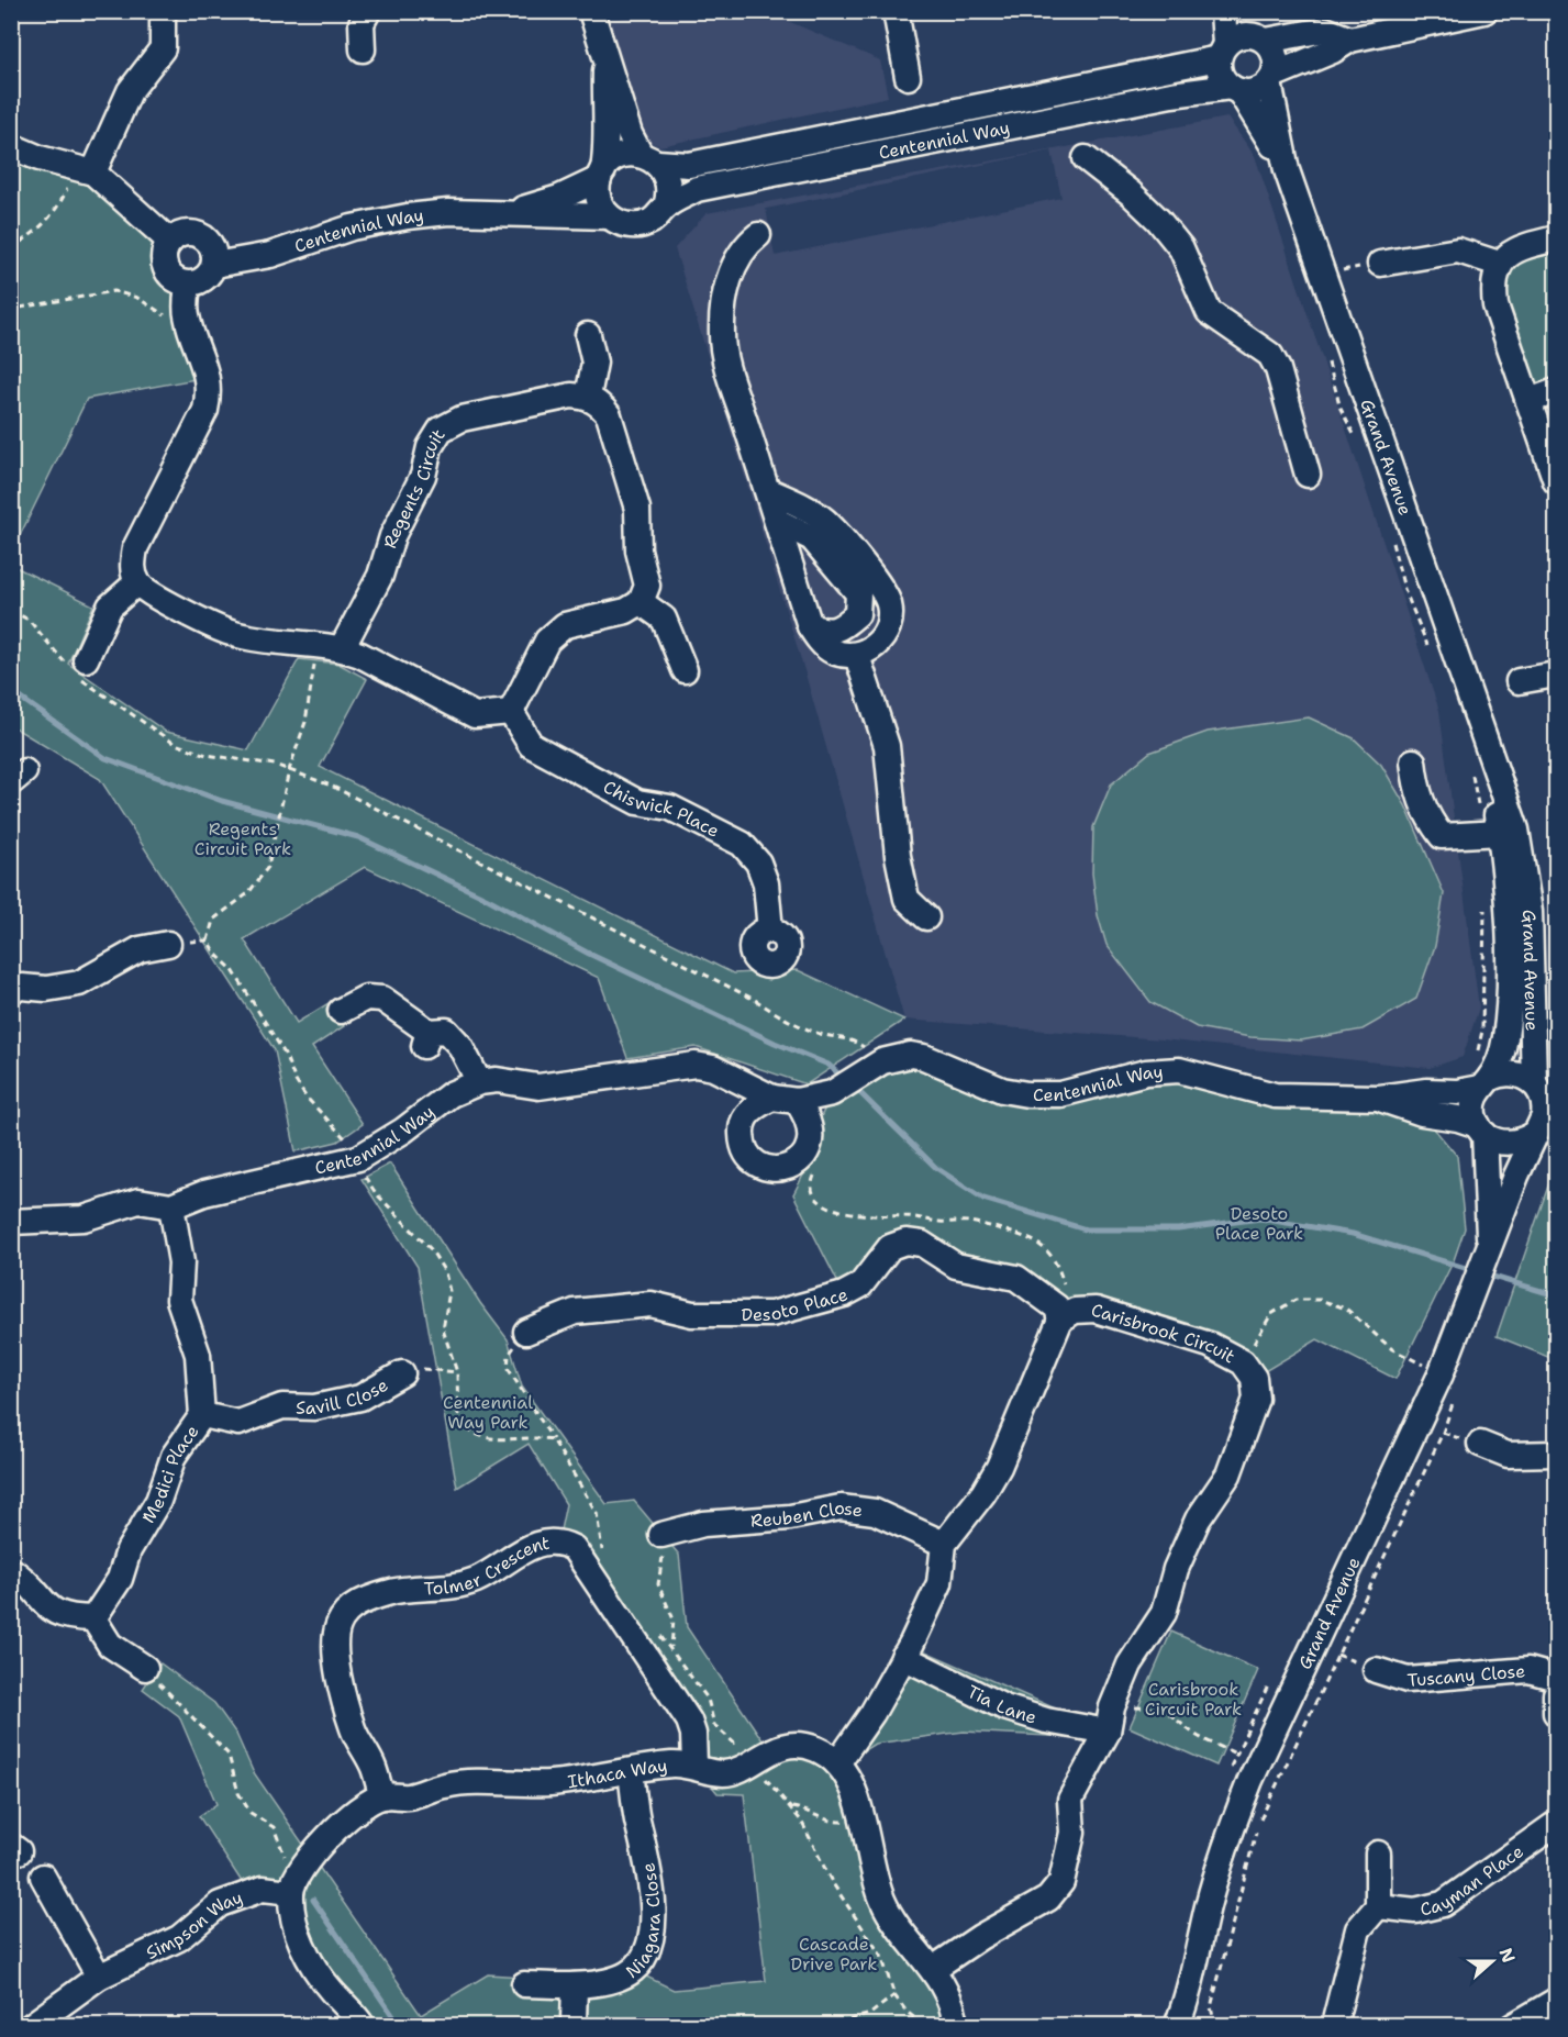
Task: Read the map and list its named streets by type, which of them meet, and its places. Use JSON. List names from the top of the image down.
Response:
{
  "streets": {
    "street": [
      "Centennial Way",
      "Grand Avenue",
      "Regents Circuit",
      "Chiswick Place",
      "Desoto Place",
      "Carisbrook Circuit",
      "Savill Close",
      "Medici Place",
      "Reuben Close",
      "Tolmer Crescent",
      "Tuscany Close",
      "Tia Lane",
      "Ithaca Way",
      "Cayman Place",
      "Niagara Close",
      "Simpson Way"
    ]
  },
  "crossings": [
    ["Centennial Way", "Grand Avenue"],
    ["Centennial Way", "Medici Place"],
    ["Desoto Place", "Carisbrook Circuit"],
    ["Carisbrook Circuit", "Tia Lane"],
    ["Carisbrook Circuit", "Ithaca Way"],
    ["Savill Close", "Medici Place"],
    ["Tolmer Crescent", "Ithaca Way"],
    ["Ithaca Way", "Niagara Close"],
    ["Ithaca Way", "Simpson Way"]
  ],
  "parks": [
    "Regents Circuit Park",
    "Desoto Place Park",
    "Centennial Way Park",
    "Carisbrook Circuit Park",
    "Cascade Drive Park"
  ],
  "north": "right"
}
